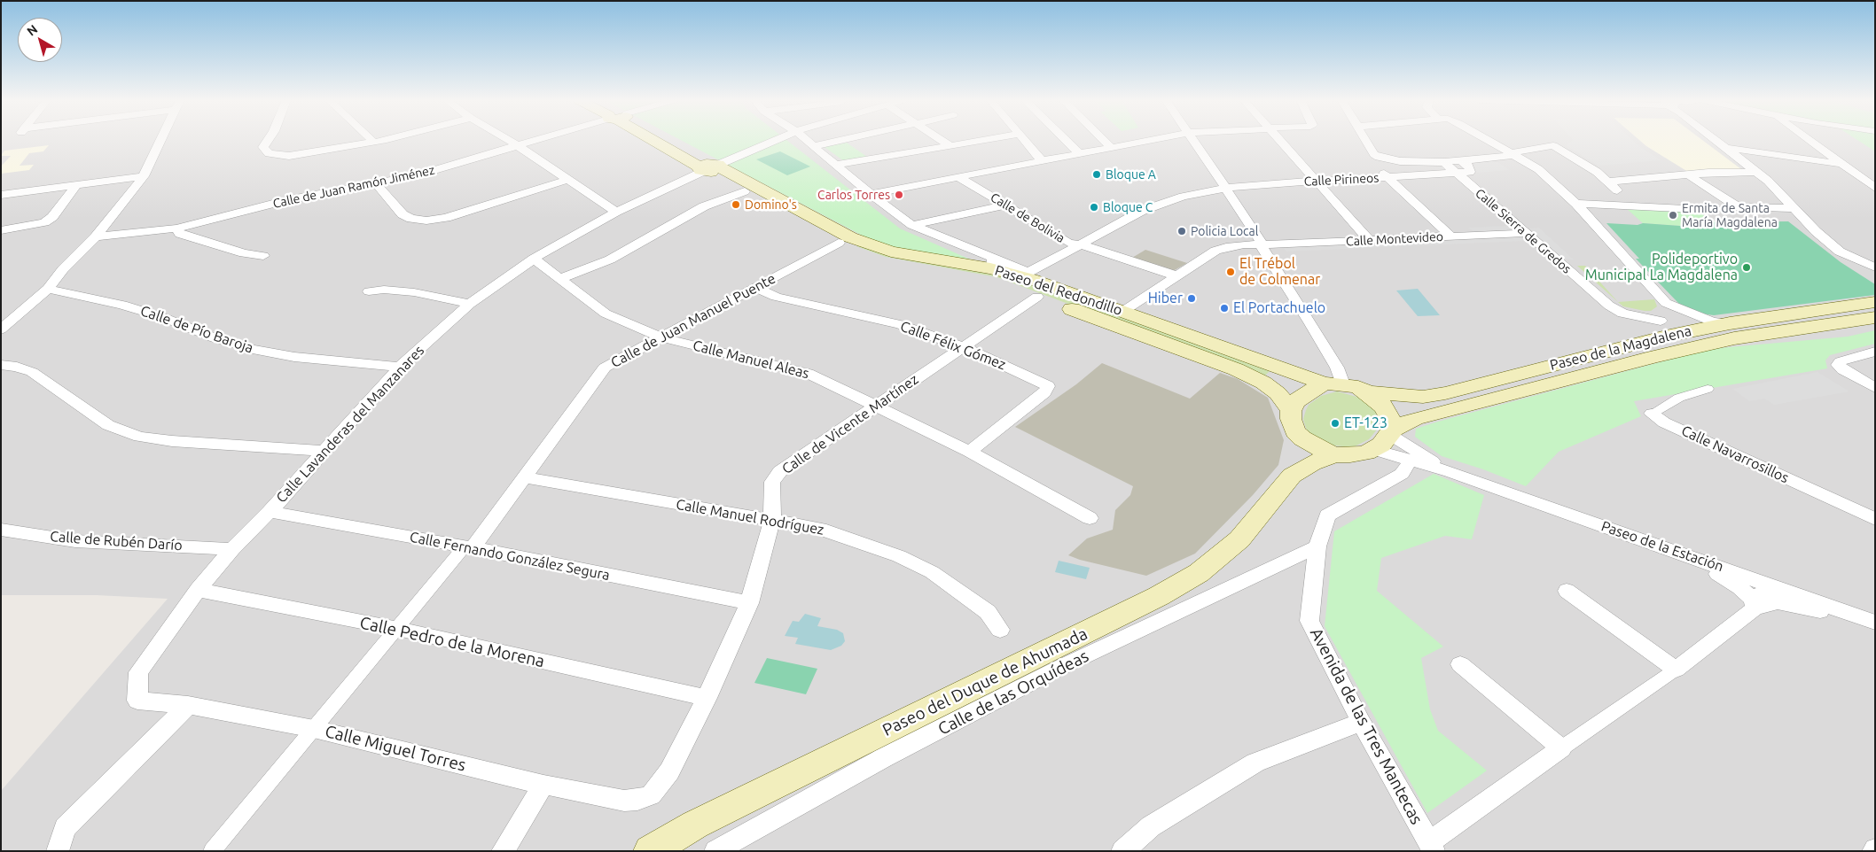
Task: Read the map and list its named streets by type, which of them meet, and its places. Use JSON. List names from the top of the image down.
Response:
{
  "streets": {
    "main road": ["Paseo del Redondillo", "Paseo de la Magdalena", "Paseo del Duque de Ahumada"],
    "street": [
      "Calle Pirineos",
      "Calle de Juan Ramón Jiménez",
      "Calle de Bolivia",
      "Calle Sierra de Gredos",
      "Calle Montevideo",
      "Calle de Juan Manuel Puente",
      "Calle de Pío Baroja",
      "Calle Félix Gómez",
      "Calle Manuel Aleas",
      "Calle Lavanderas del Manzanares",
      "Calle de Vicente Martínez",
      "Calle Navarrosillos",
      "Calle Manuel Rodríguez",
      "Calle de Rubén Darío",
      "Paseo de la Estación",
      "Calle Fernando González Segura",
      "Calle Pedro de la Morena",
      "Calle de las Orquídeas",
      "Avenida de las Tres Mantecas",
      "Calle Miguel Torres"
    ]
  },
  "crossings": [
    ["Calle Pirineos", "Calle de Bolivia"],
    ["Calle Pirineos", "Calle Sierra de Gredos"],
    ["Calle Pirineos", "Calle de Vicente Martínez"],
    ["Calle de Bolivia", "Calle Montevideo"],
    ["Calle de Bolivia", "Calle de Vicente Martínez"],
    ["Calle Sierra de Gredos", "Calle Montevideo"],
    ["Calle Sierra de Gredos", "Paseo de la Magdalena"],
    ["Calle Montevideo", "Paseo del Redondillo"],
    ["Paseo del Redondillo", "Calle de Juan Manuel Puente"],
    ["Paseo del Redondillo", "Paseo de la Magdalena"],
    ["Paseo del Redondillo", "Calle Lavanderas del Manzanares"],
    ["Paseo del Redondillo", "Calle de Vicente Martínez"],
    ["Paseo del Redondillo", "Paseo de la Estación"],
    ["Paseo del Redondillo", "Paseo del Duque de Ahumada"],
    ["Calle de Juan Manuel Puente", "Calle Félix Gómez"],
    ["Calle de Juan Manuel Puente", "Calle Manuel Aleas"],
    ["Calle de Juan Manuel Puente", "Calle Manuel Rodríguez"],
    ["Calle de Juan Manuel Puente", "Calle Fernando González Segura"],
    ["Calle de Pío Baroja", "Calle Lavanderas del Manzanares"],
    ["Calle Félix Gómez", "Calle Manuel Aleas"],
    ["Calle Félix Gómez", "Calle de Vicente Martínez"],
    ["Paseo de la Magdalena", "Paseo de la Estación"],
    ["Paseo de la Magdalena", "Paseo del Duque de Ahumada"],
    ["Calle Manuel Aleas", "Calle Lavanderas del Manzanares"],
    ["Calle Manuel Aleas", "Calle de Vicente Martínez"],
    ["Calle Lavanderas del Manzanares", "Calle de Rubén Darío"],
    ["Calle Lavanderas del Manzanares", "Calle Fernando González Segura"],
    ["Calle Lavanderas del Manzanares", "Calle Pedro de la Morena"],
    ["Calle Lavanderas del Manzanares", "Calle Miguel Torres"],
    ["Calle de Vicente Martínez", "Calle Manuel Rodríguez"],
    ["Calle de Vicente Martínez", "Calle Fernando González Segura"],
    ["Calle de Vicente Martínez", "Calle Pedro de la Morena"],
    ["Calle de Vicente Martínez", "Calle Miguel Torres"],
    ["Paseo de la Estación", "Paseo del Duque de Ahumada"],
    ["Paseo de la Estación", "Avenida de las Tres Mantecas"],
    ["Calle de las Orquídeas", "Avenida de las Tres Mantecas"]
  ],
  "places": [
    "Bloque A",
    "Carlos Torres",
    "Domino's",
    "Bloque C",
    "Ermita de Santa María Magdalena",
    "Policia Local",
    "Polideportivo Municipal La Magdalena",
    "El Trébol de Colmenar",
    "Hiber",
    "El Portachuelo",
    "ET-123"
  ],
  "north": "top left"
}
